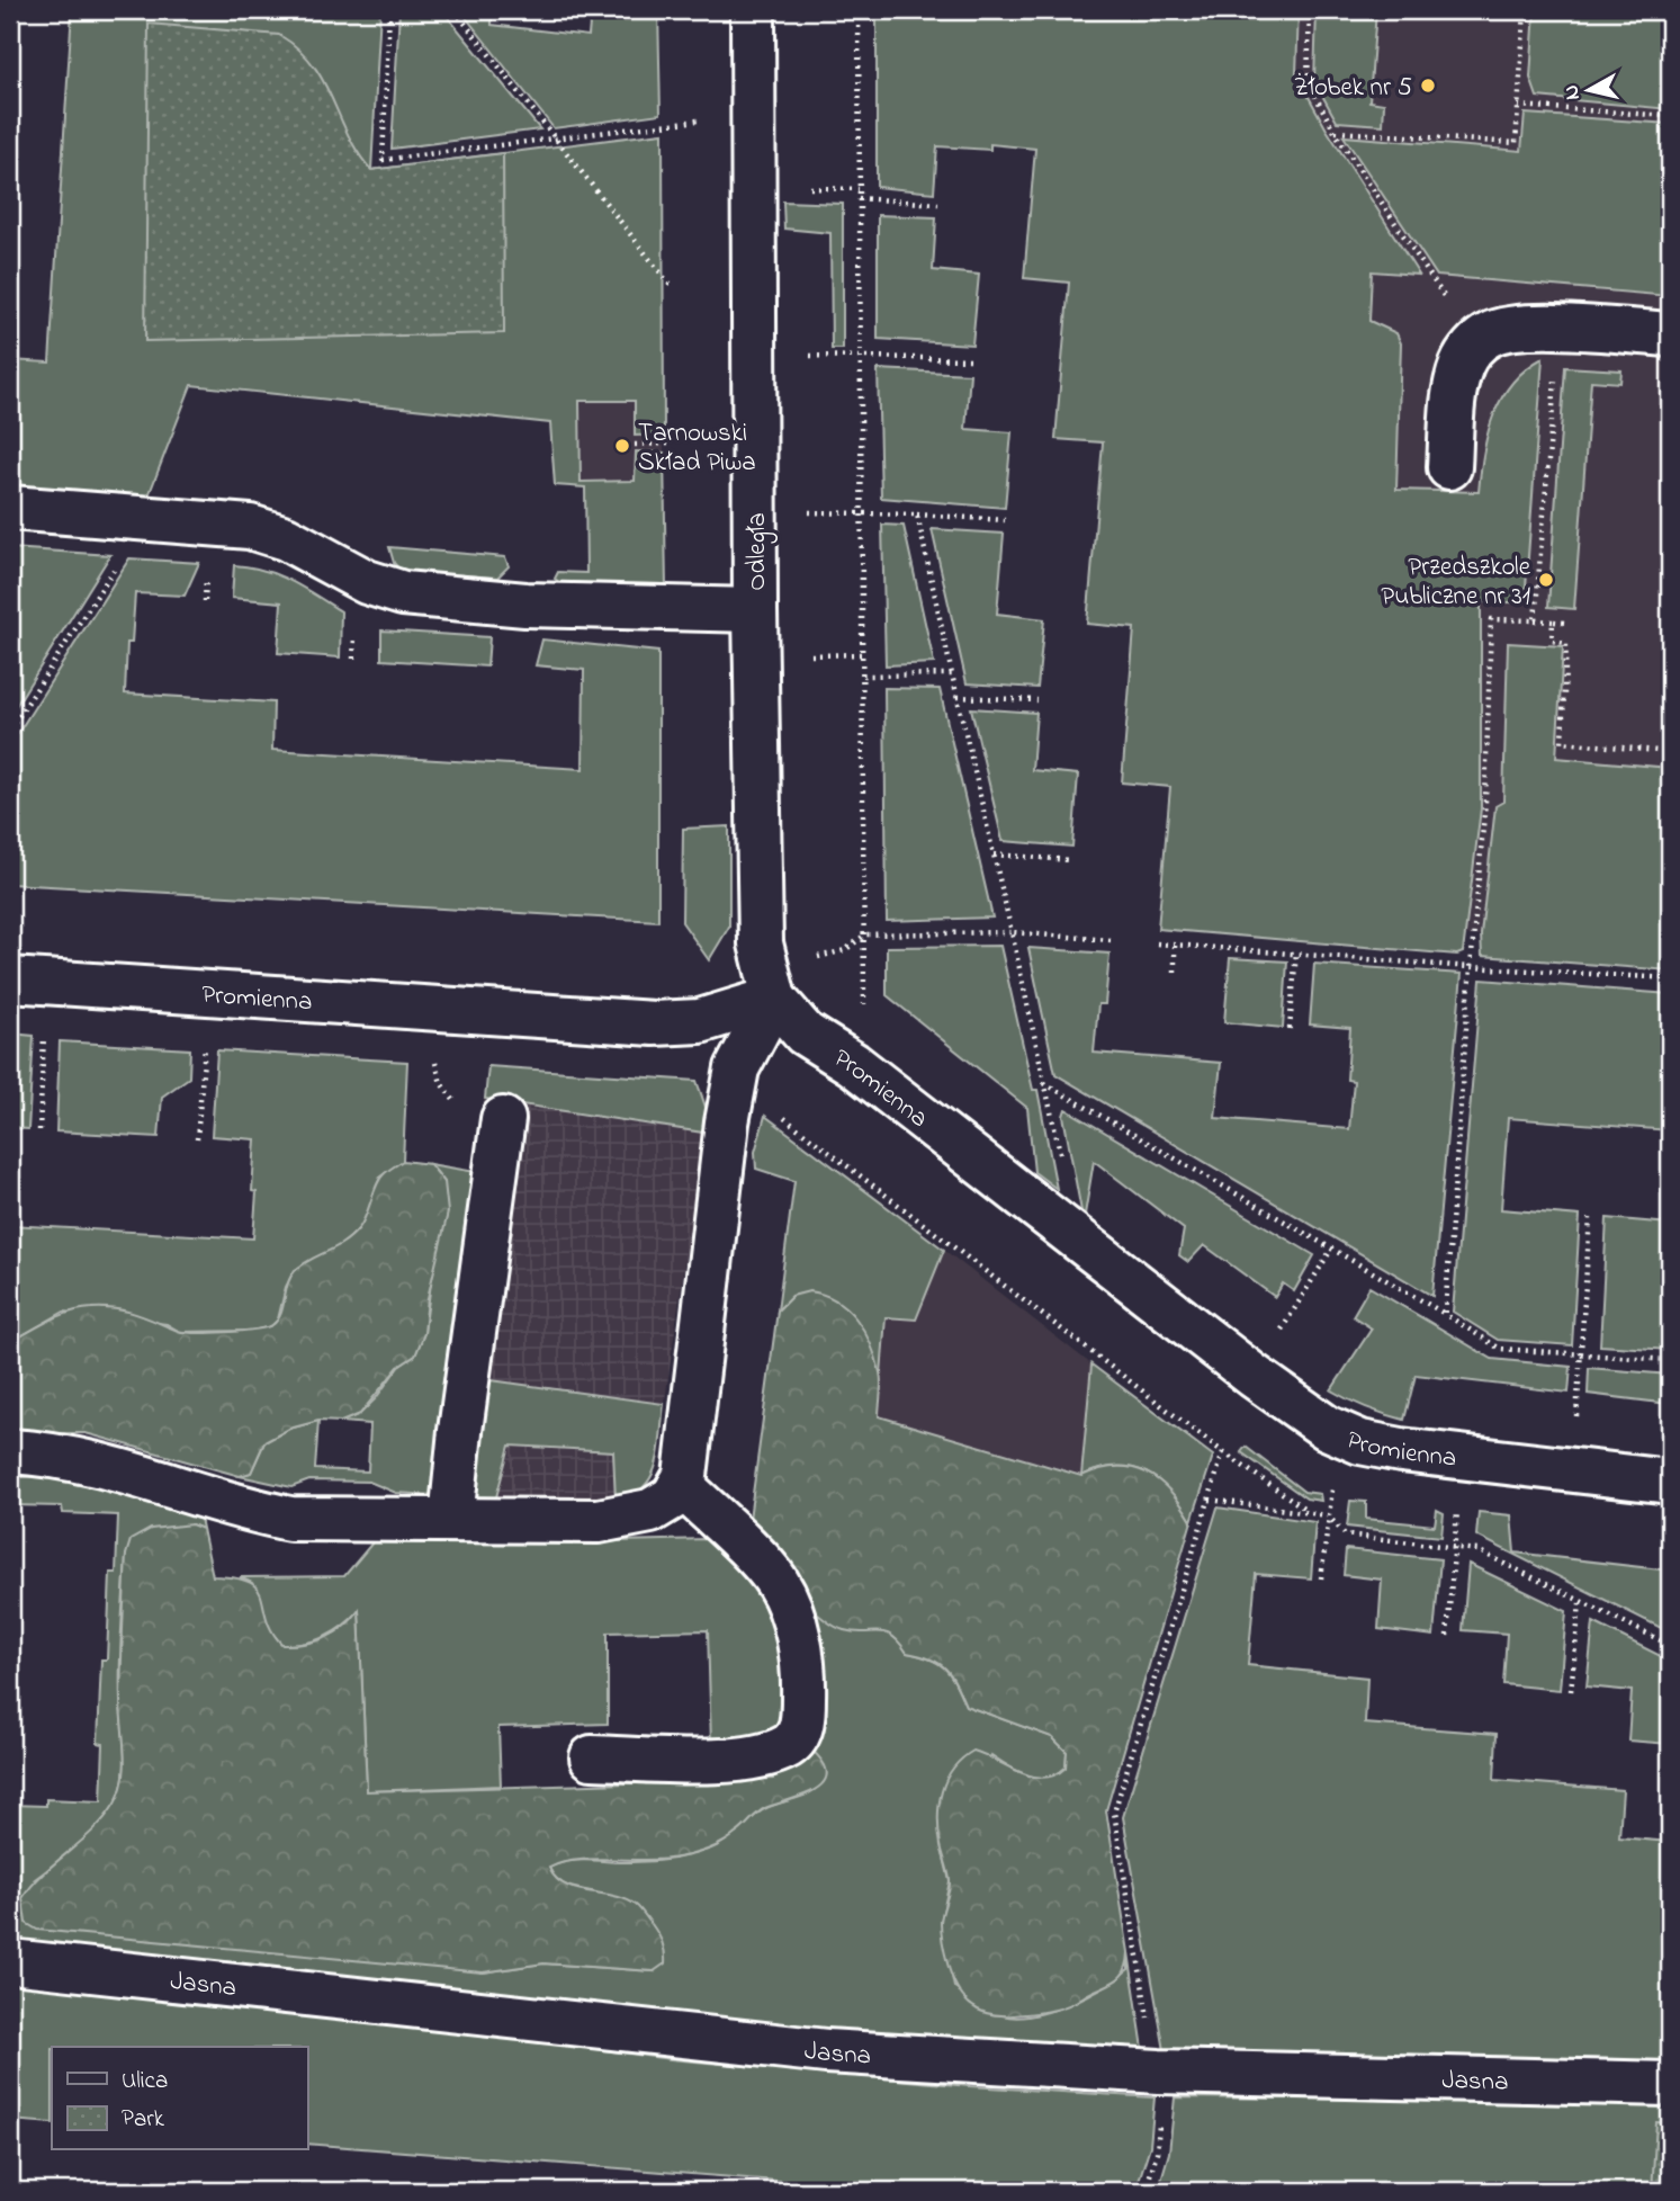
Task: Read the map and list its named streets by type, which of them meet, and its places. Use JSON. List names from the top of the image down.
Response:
{
  "streets": {
    "street": ["Odległa", "Promienna", "Jasna"]
  },
  "crossings": [
    ["Odległa", "Promienna"]
  ],
  "places": ["Żłobek nr 5", "Tarnowski Skład Piwa", "Przedszkole Publiczne nr 31"],
  "legend": ["Ulica", "Park"],
  "north": "left"
}
